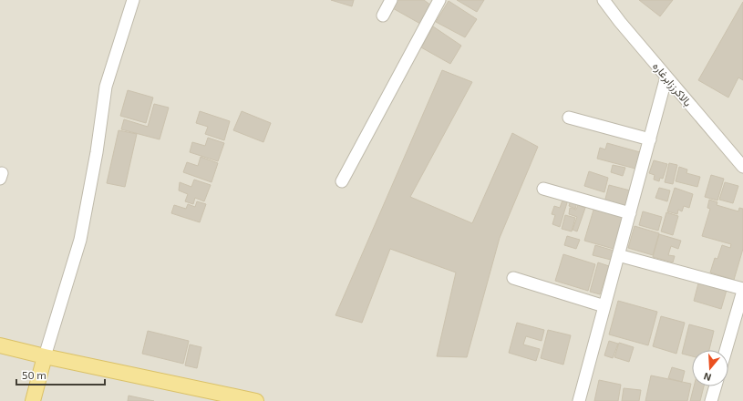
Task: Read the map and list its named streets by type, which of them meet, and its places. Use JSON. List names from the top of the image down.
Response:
{
  "streets": {
    "street": ["بالاکرززابرغاره"]
  },
  "scale_bar": "50 m",
  "north": "bottom"
}
